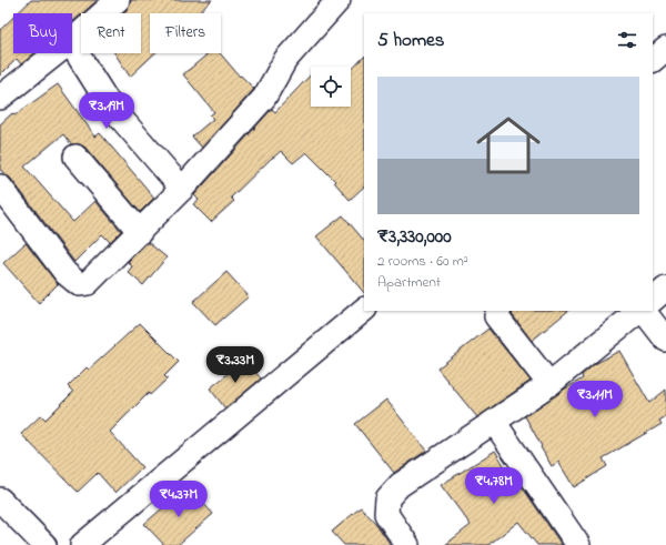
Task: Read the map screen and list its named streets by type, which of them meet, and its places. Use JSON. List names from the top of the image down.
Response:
{
  "page": {
    "chip": ["Buy", "Rent", "Filters"],
    "heading": "5 homes",
    "list": [
      {
        "name": "₹3,330,000",
        "note": "2 rooms · 60 m² · Apartment"
      }
    ],
    "price": [
      "₹3.19M",
      "₹3.33M",
      "₹3.11M",
      "₹4.78M",
      "₹4.37M"
    ]
  }
}
